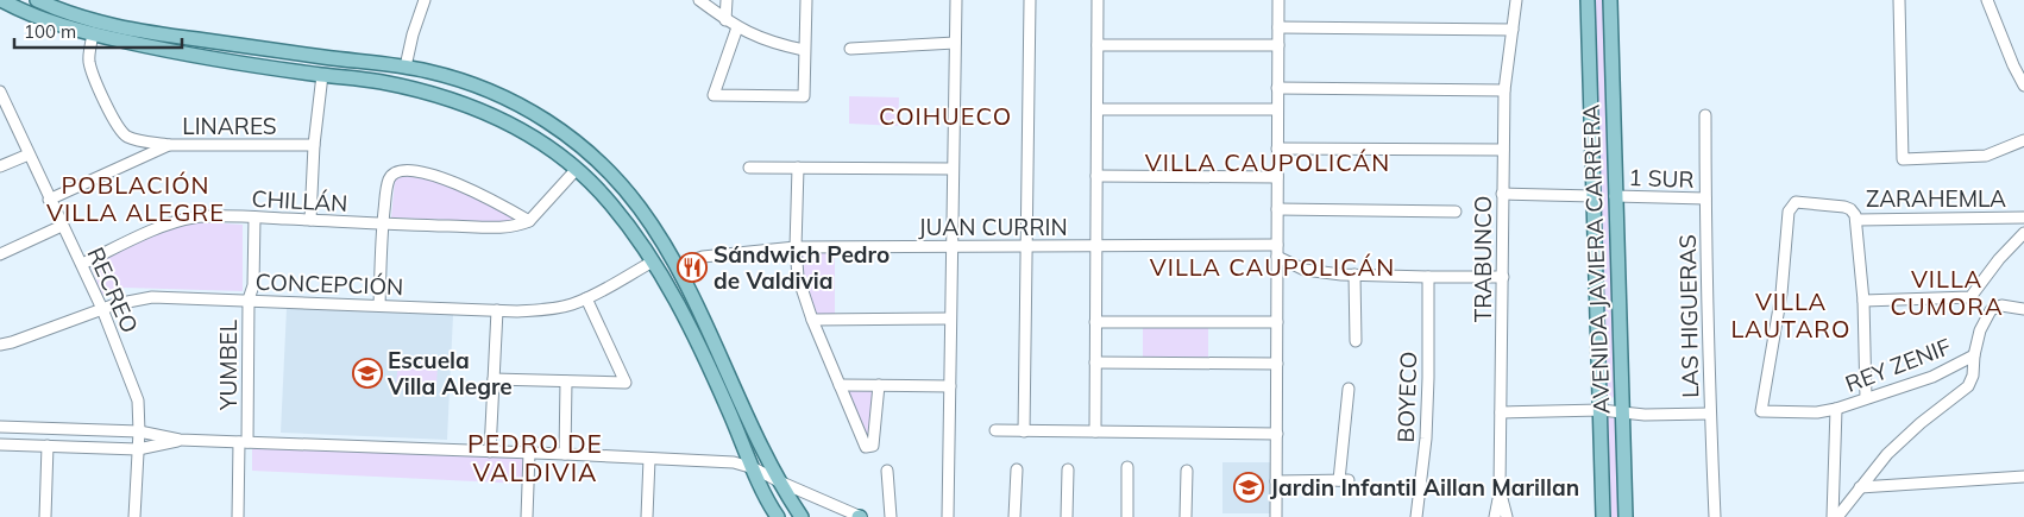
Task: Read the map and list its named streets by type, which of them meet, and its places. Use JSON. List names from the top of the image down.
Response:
{
  "streets": {
    "main road": ["AVENIDA JAVIERA CARRERA"],
    "street": [
      "LINARES",
      "1 SUR",
      "ZARAHEMLA",
      "CHILLÁN",
      "JUAN CURRIN",
      "TRABUNCO",
      "CONCEPCIÓN",
      "RECREO",
      "LAS HIGUERAS",
      "YUMBEL",
      "REY ZENIF",
      "BOYECO"
    ]
  },
  "crossings": [
    ["LINARES", "RECREO"],
    ["1 SUR", "AVENIDA JAVIERA CARRERA"],
    ["1 SUR", "LAS HIGUERAS"],
    ["ZARAHEMLA", "REY ZENIF"],
    ["CHILLÁN", "RECREO"],
    ["CHILLÁN", "YUMBEL"],
    ["CONCEPCIÓN", "RECREO"],
    ["CONCEPCIÓN", "YUMBEL"]
  ],
  "districts": [
    "COIHUECO",
    "VILLA CAUPOLICÁN",
    "POBLACIÓN VILLA ALEGRE",
    "VILLA CAUPOLICÁN",
    "VILLA CUMORA",
    "VILLA LAUTARO",
    "PEDRO DE VALDIVIA"
  ],
  "places": {
    "restaurant": ["Sándwich Pedro de Valdivia"],
    "school or university": ["Escuela Villa Alegre", "Jardin Infantil Aillan Marillan"]
  },
  "scale_bar": "100 m"
}
